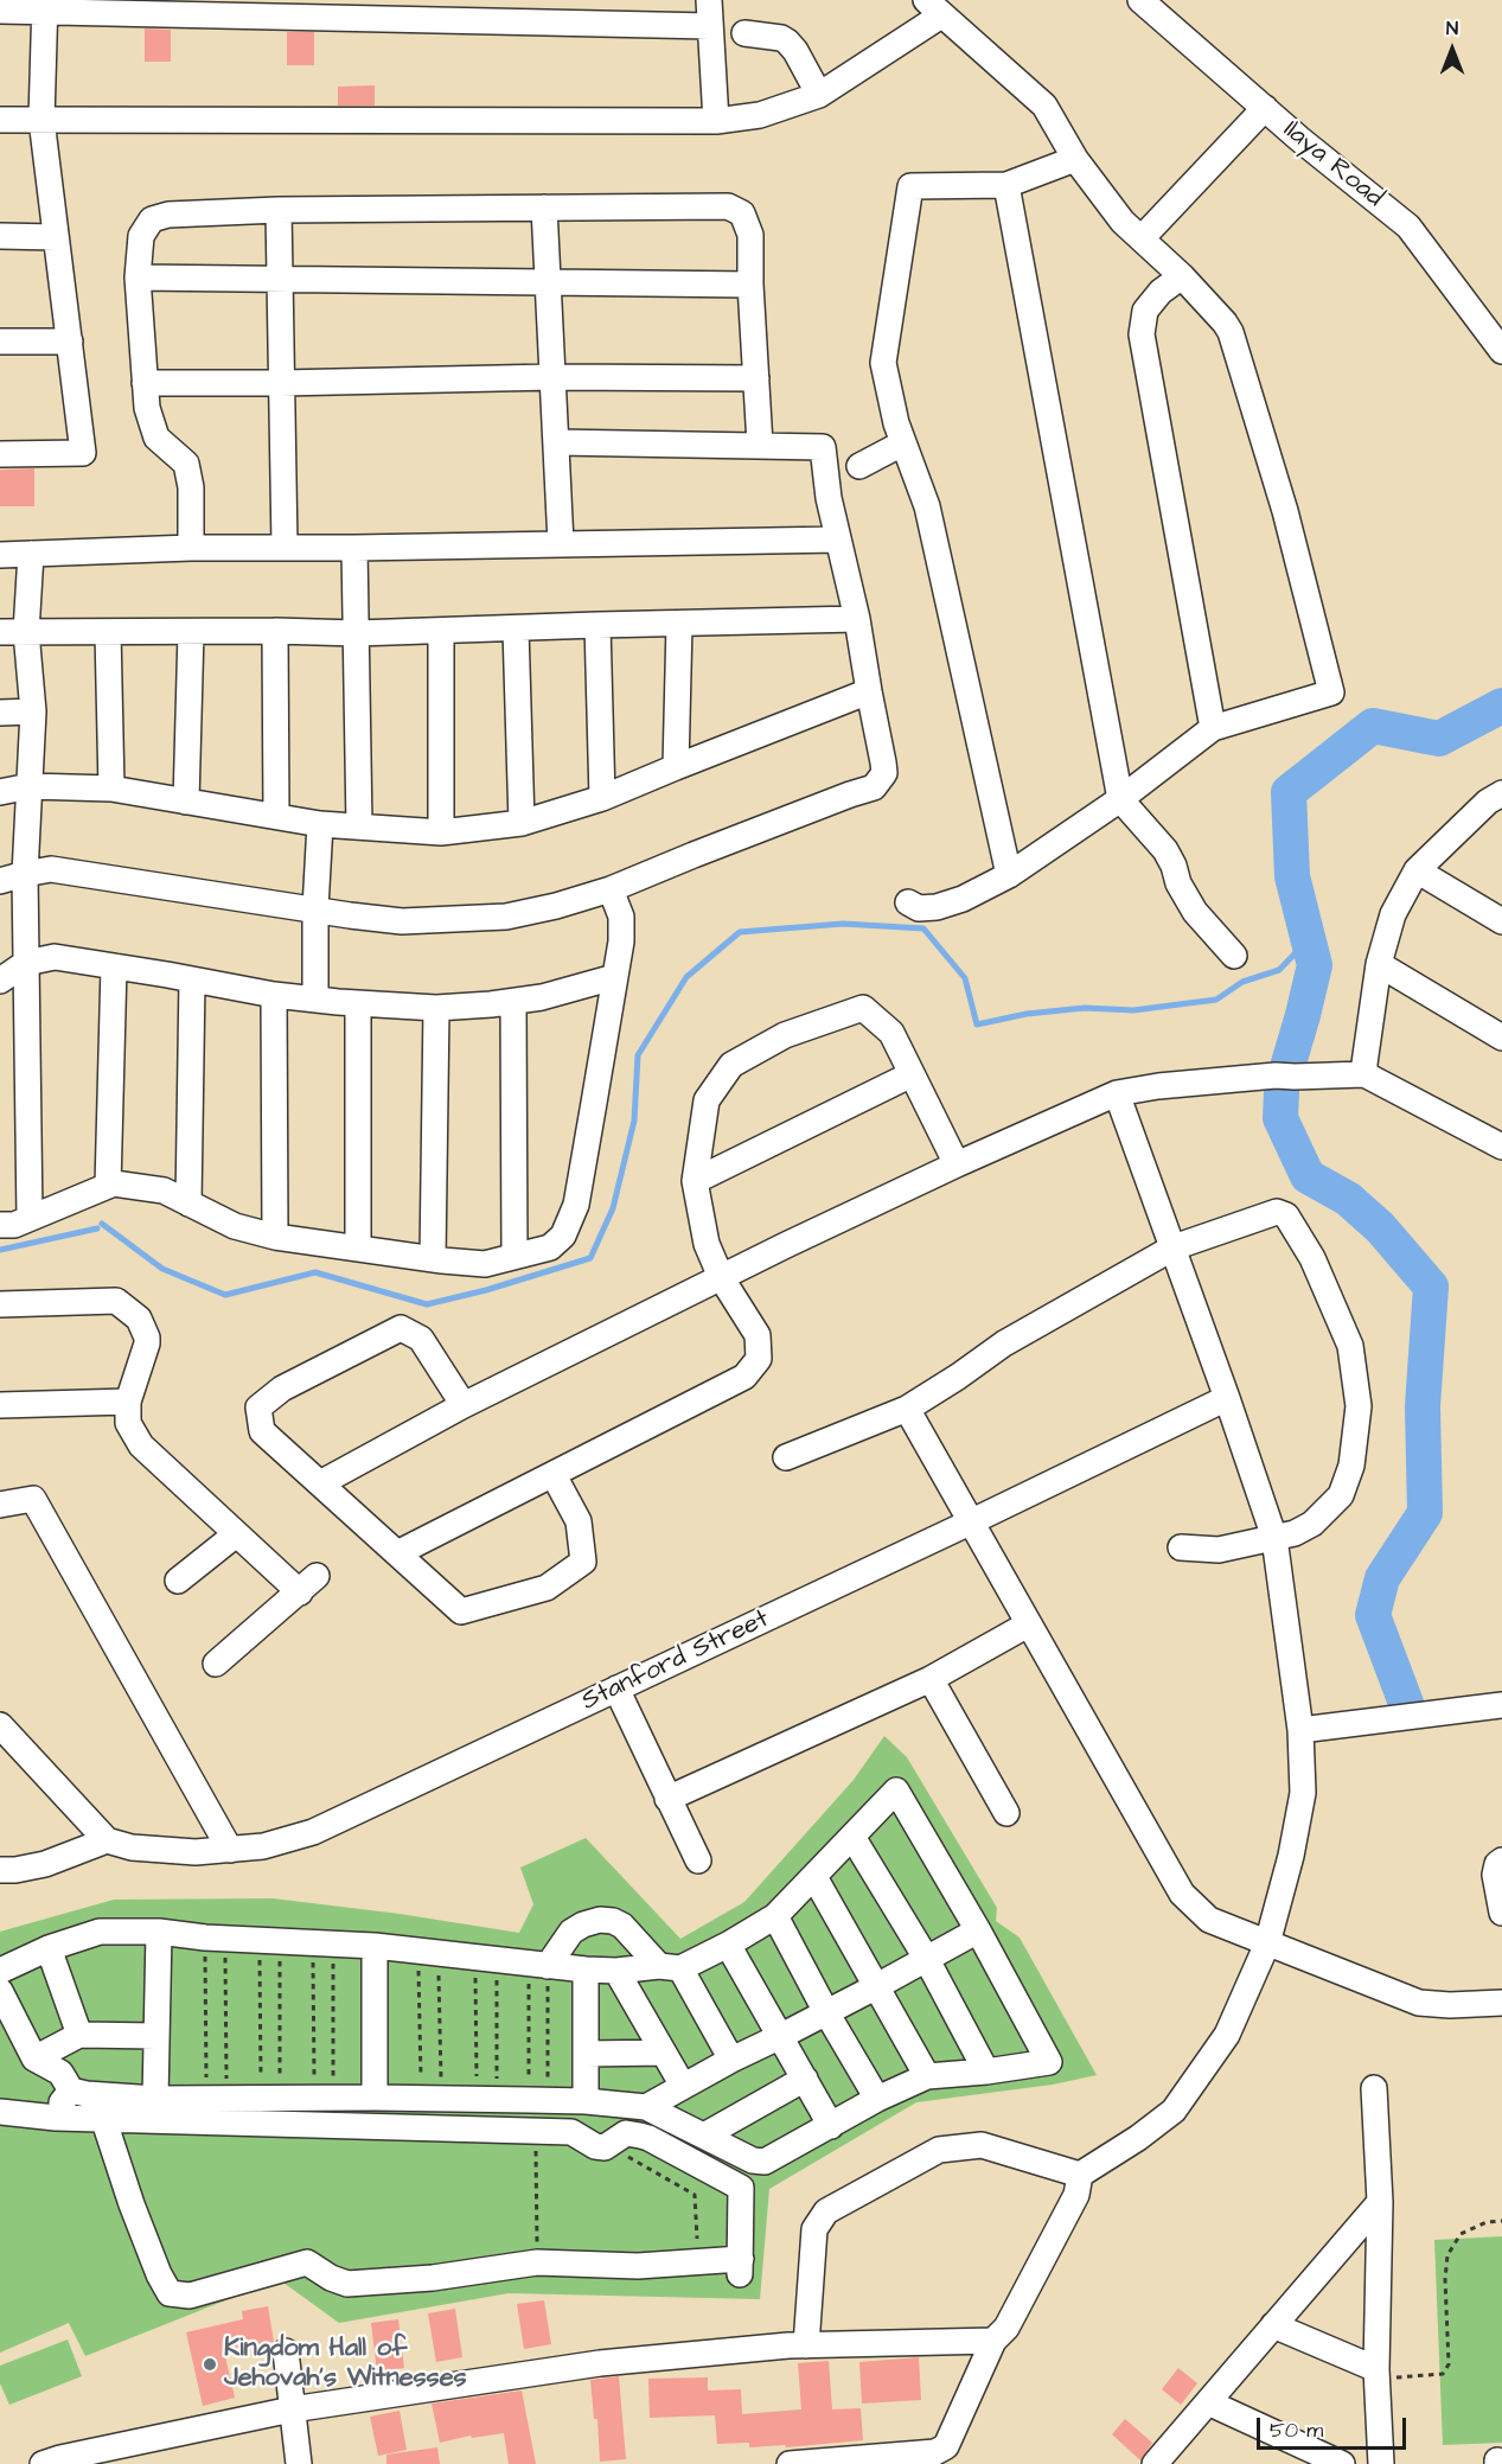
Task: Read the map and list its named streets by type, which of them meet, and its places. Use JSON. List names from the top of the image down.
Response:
{
  "streets": {
    "street": ["Ilaya Road", "Stanford Street"]
  },
  "places": ["Kingdom Hall of Jehovah's Witnesses"],
  "scale_bar": "50 m",
  "north": "top"
}
